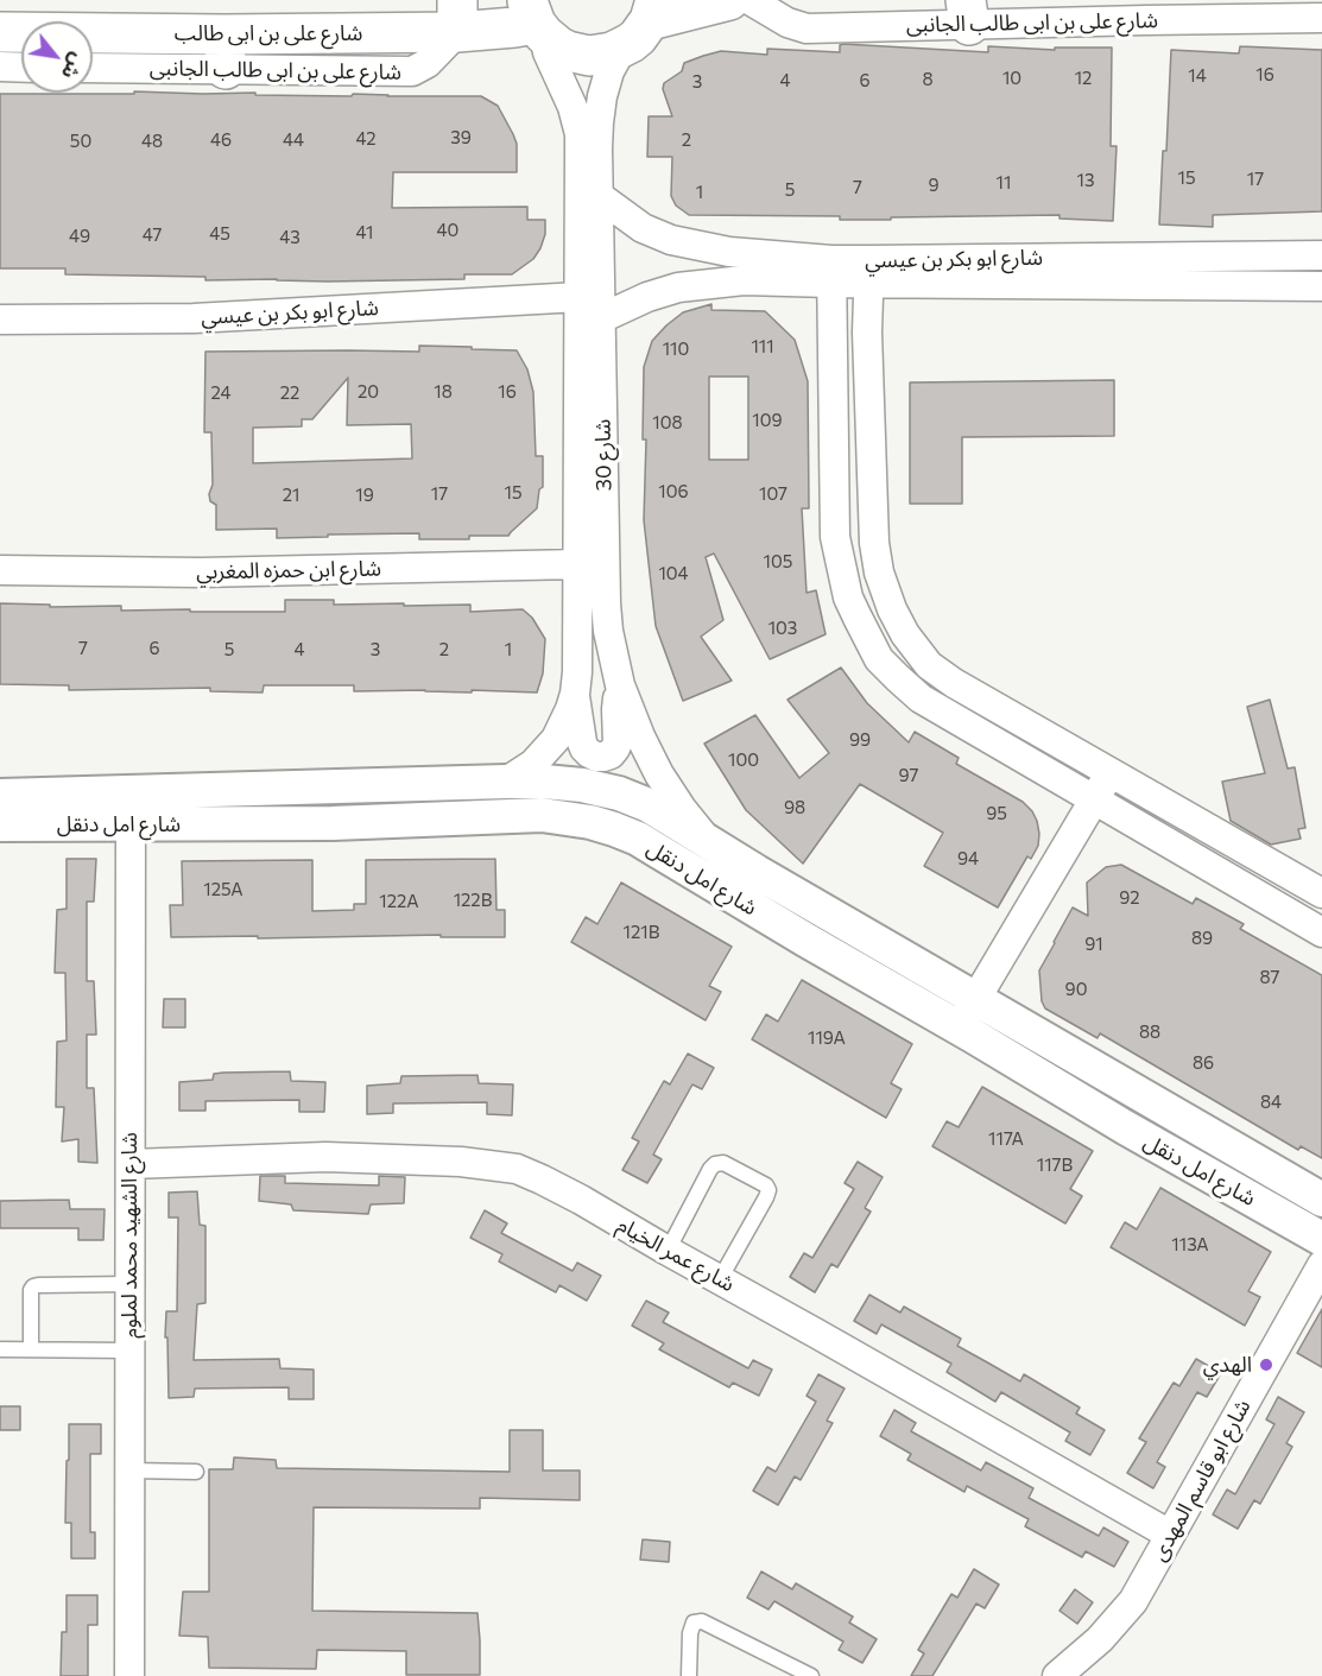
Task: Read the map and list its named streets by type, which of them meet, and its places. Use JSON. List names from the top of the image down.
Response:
{
  "streets": {
    "main road": ["شارع على بن ابى طالب"],
    "street": [
      "شارع على بن ابى طالب الجانبى",
      "شارع ابو بكر بن عيسي",
      "شارع 30",
      "شارع ابن حمزه المغربي",
      "شارع امل دنقل",
      "شارع الشهيد محمد لملوم",
      "شارع عمر الخيام",
      "شارع ابو قاسم المهدى"
    ]
  },
  "crossings": [
    ["شارع على بن ابى طالب الجانبى", "شارع على بن ابى طالب"],
    ["شارع على بن ابى طالب", "شارع 30"],
    ["شارع ابو بكر بن عيسي", "شارع 30"],
    ["شارع 30", "شارع ابن حمزه المغربي"],
    ["شارع 30", "شارع امل دنقل"],
    ["شارع امل دنقل", "شارع الشهيد محمد لملوم"],
    ["شارع الشهيد محمد لملوم", "شارع عمر الخيام"],
    ["شارع عمر الخيام", "شارع ابو قاسم المهدى"]
  ],
  "places": ["الهدي"],
  "house_numbers": [
    "16",
    "14",
    "10",
    "12",
    "8",
    "4",
    "6",
    "3",
    "39",
    "42",
    "46",
    "44",
    "2",
    "50",
    "48",
    "15",
    "17",
    "13",
    "11",
    "9",
    "7",
    "5",
    "1",
    "40",
    "41",
    "45",
    "47",
    "49",
    "43",
    "111",
    "110",
    "20",
    "18",
    "16",
    "24",
    "22",
    "109",
    "108",
    "106",
    "15",
    "17",
    "107",
    "21",
    "19",
    "105",
    "104",
    "103",
    "7",
    "6",
    "5",
    "4",
    "3",
    "2",
    "1",
    "99",
    "100",
    "97",
    "98",
    "95",
    "94",
    "125A",
    "92",
    "122B",
    "122A",
    "121B",
    "89",
    "91",
    "87",
    "90",
    "88",
    "119A",
    "86",
    "84",
    "117A",
    "117B",
    "113A"
  ],
  "north": "bottom right"
}
